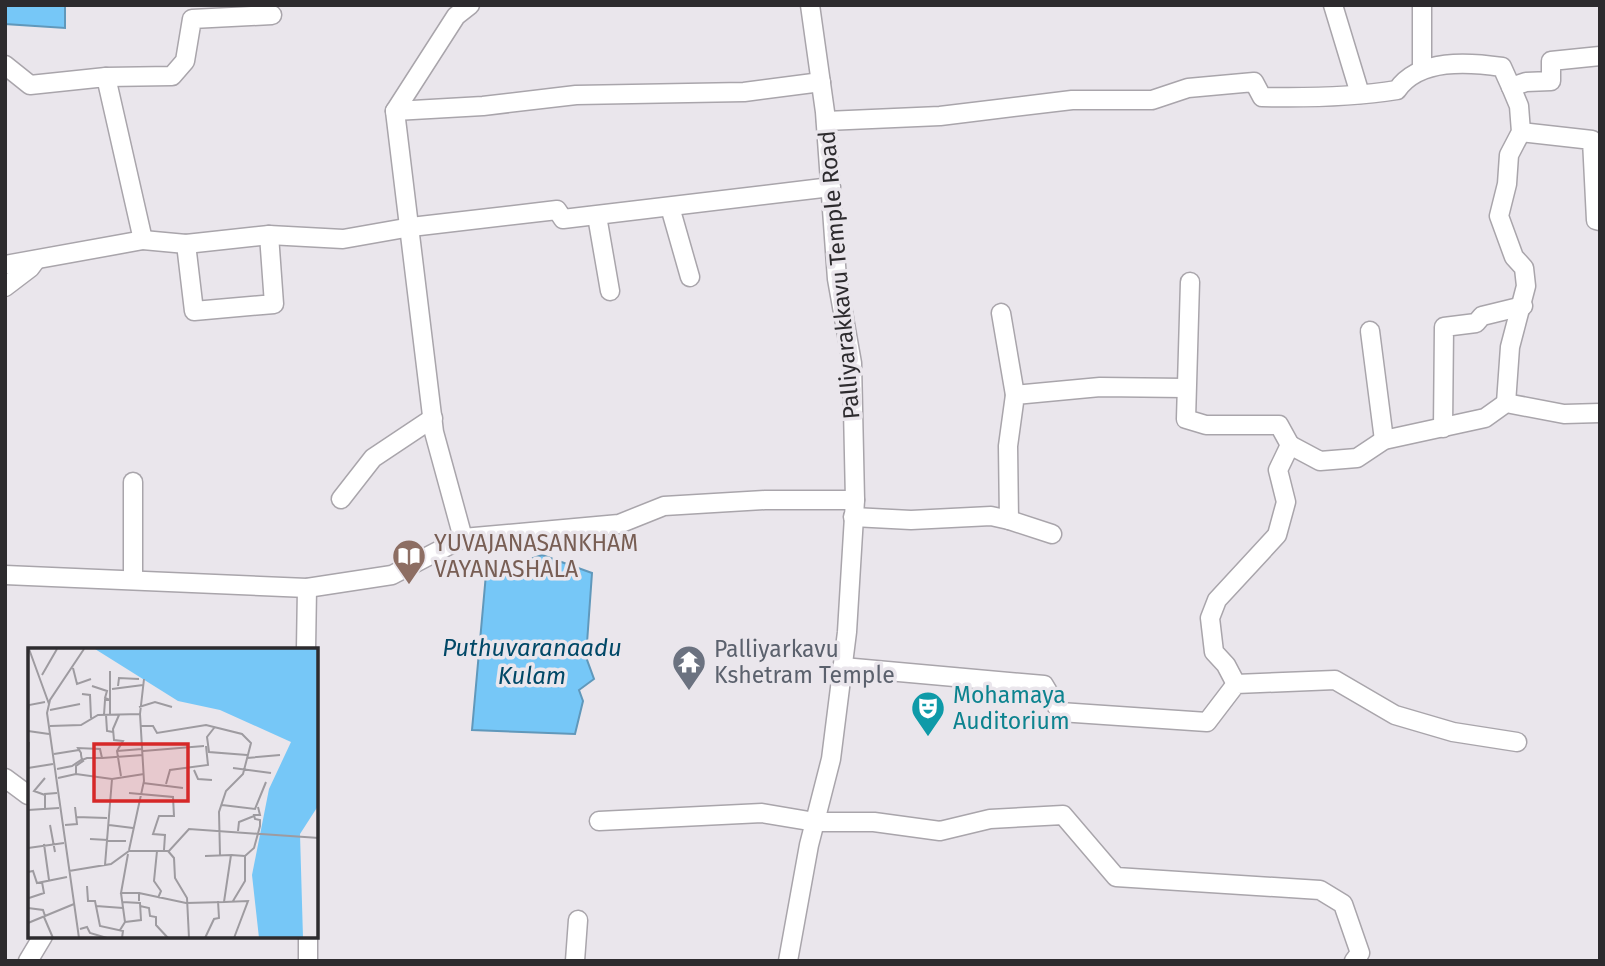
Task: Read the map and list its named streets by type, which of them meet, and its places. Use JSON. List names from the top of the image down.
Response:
{
  "streets": {
    "street": ["Palliyarakkavu Temple Road"]
  },
  "water": ["Puthuvaranaadu Kulam"],
  "places": {
    "library": ["YUVAJANASANKHAM VAYANASHALA"],
    "temple": ["Palliyarkavu Kshetram Temple"],
    "theatre": ["Mohamaya Auditorium"]
  }
}
